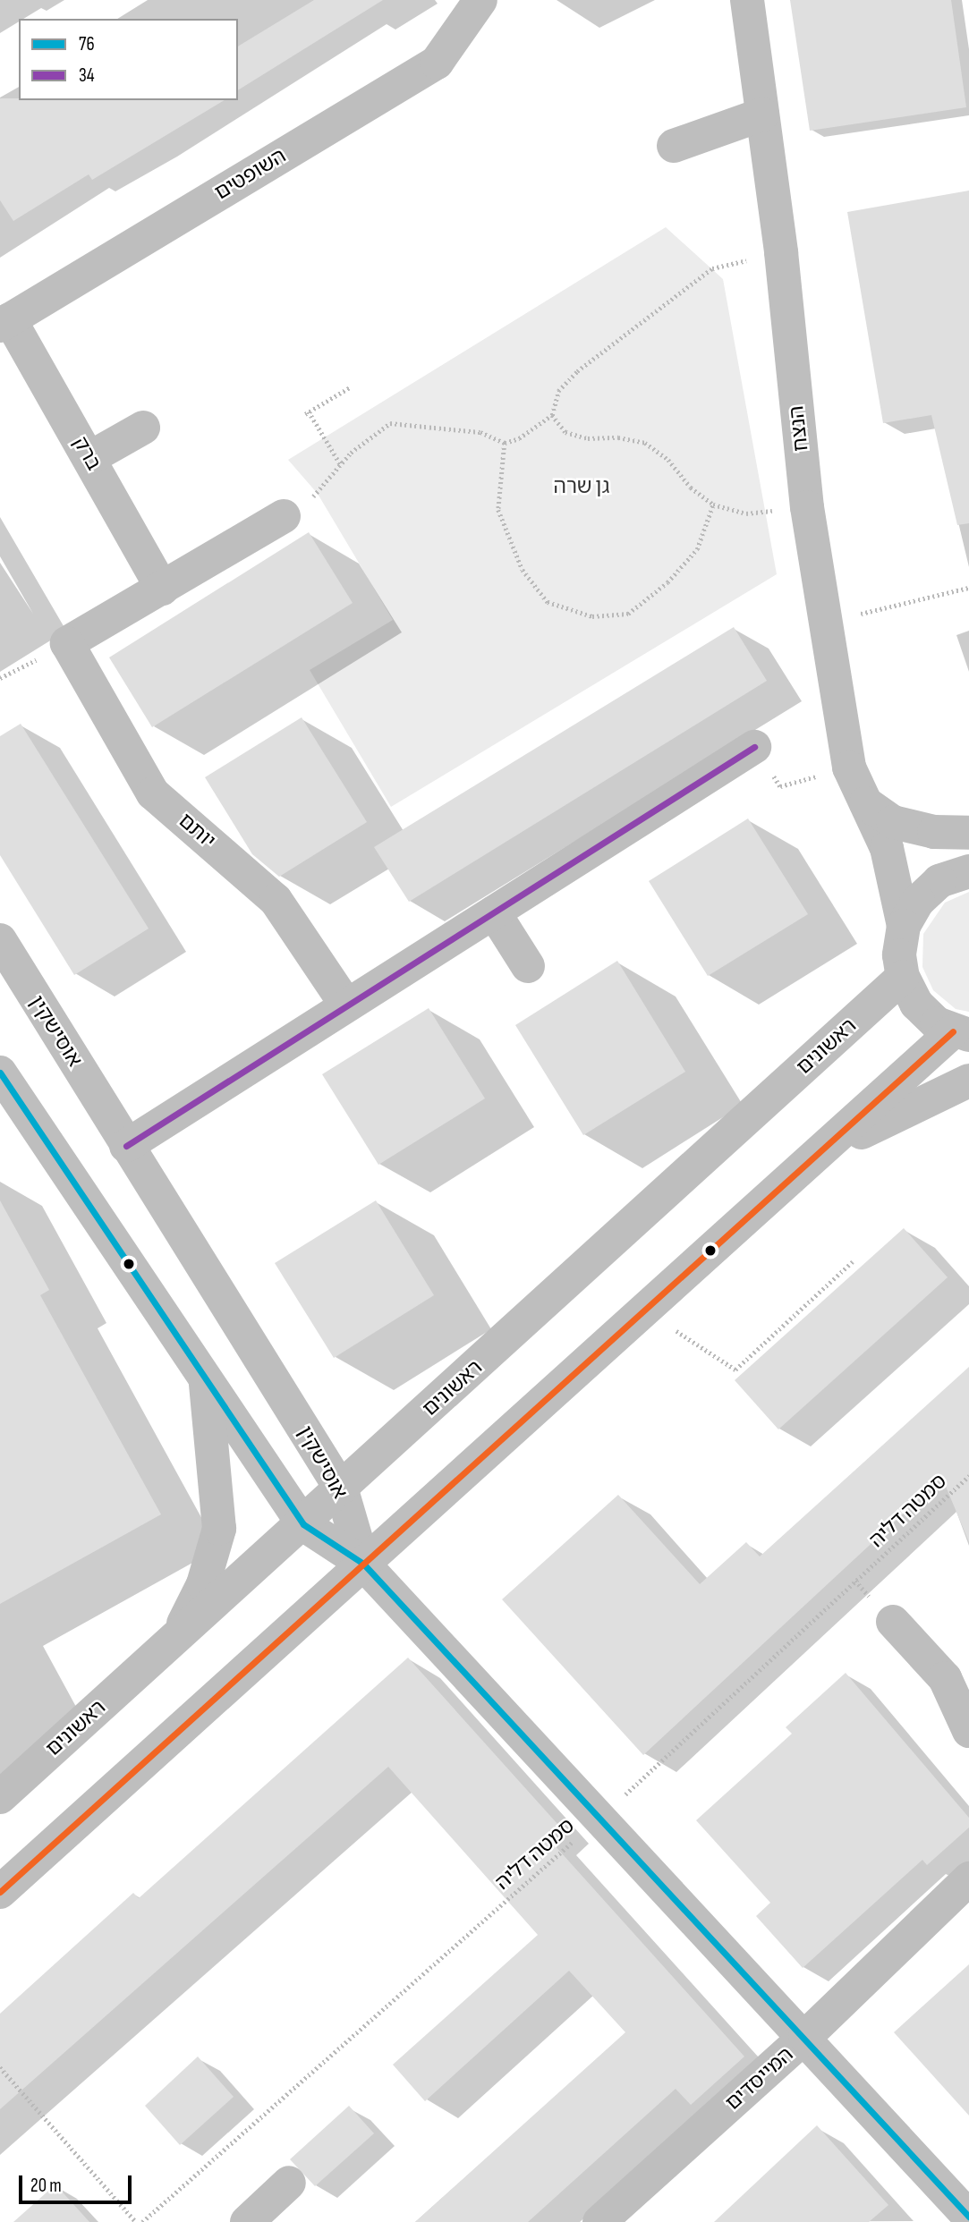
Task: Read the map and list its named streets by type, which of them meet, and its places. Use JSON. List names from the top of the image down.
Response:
{
  "streets": {
    "street": [
      "השופטים",
      "הנצח",
      "ברק",
      "יותם",
      "אוסישקין",
      "ראשונים",
      "המייסדים"
    ],
    "path": ["סמטה דליה"]
  },
  "crossings": [
    ["השופטים", "ברק"],
    ["ברק", "יותם"],
    ["אוסישקין", "ראשונים"]
  ],
  "parks": ["גן שרה"],
  "lines": ["transit line 34", "transit line 76"],
  "legend": ["76", "34"],
  "scale_bar": "20 m"
}
